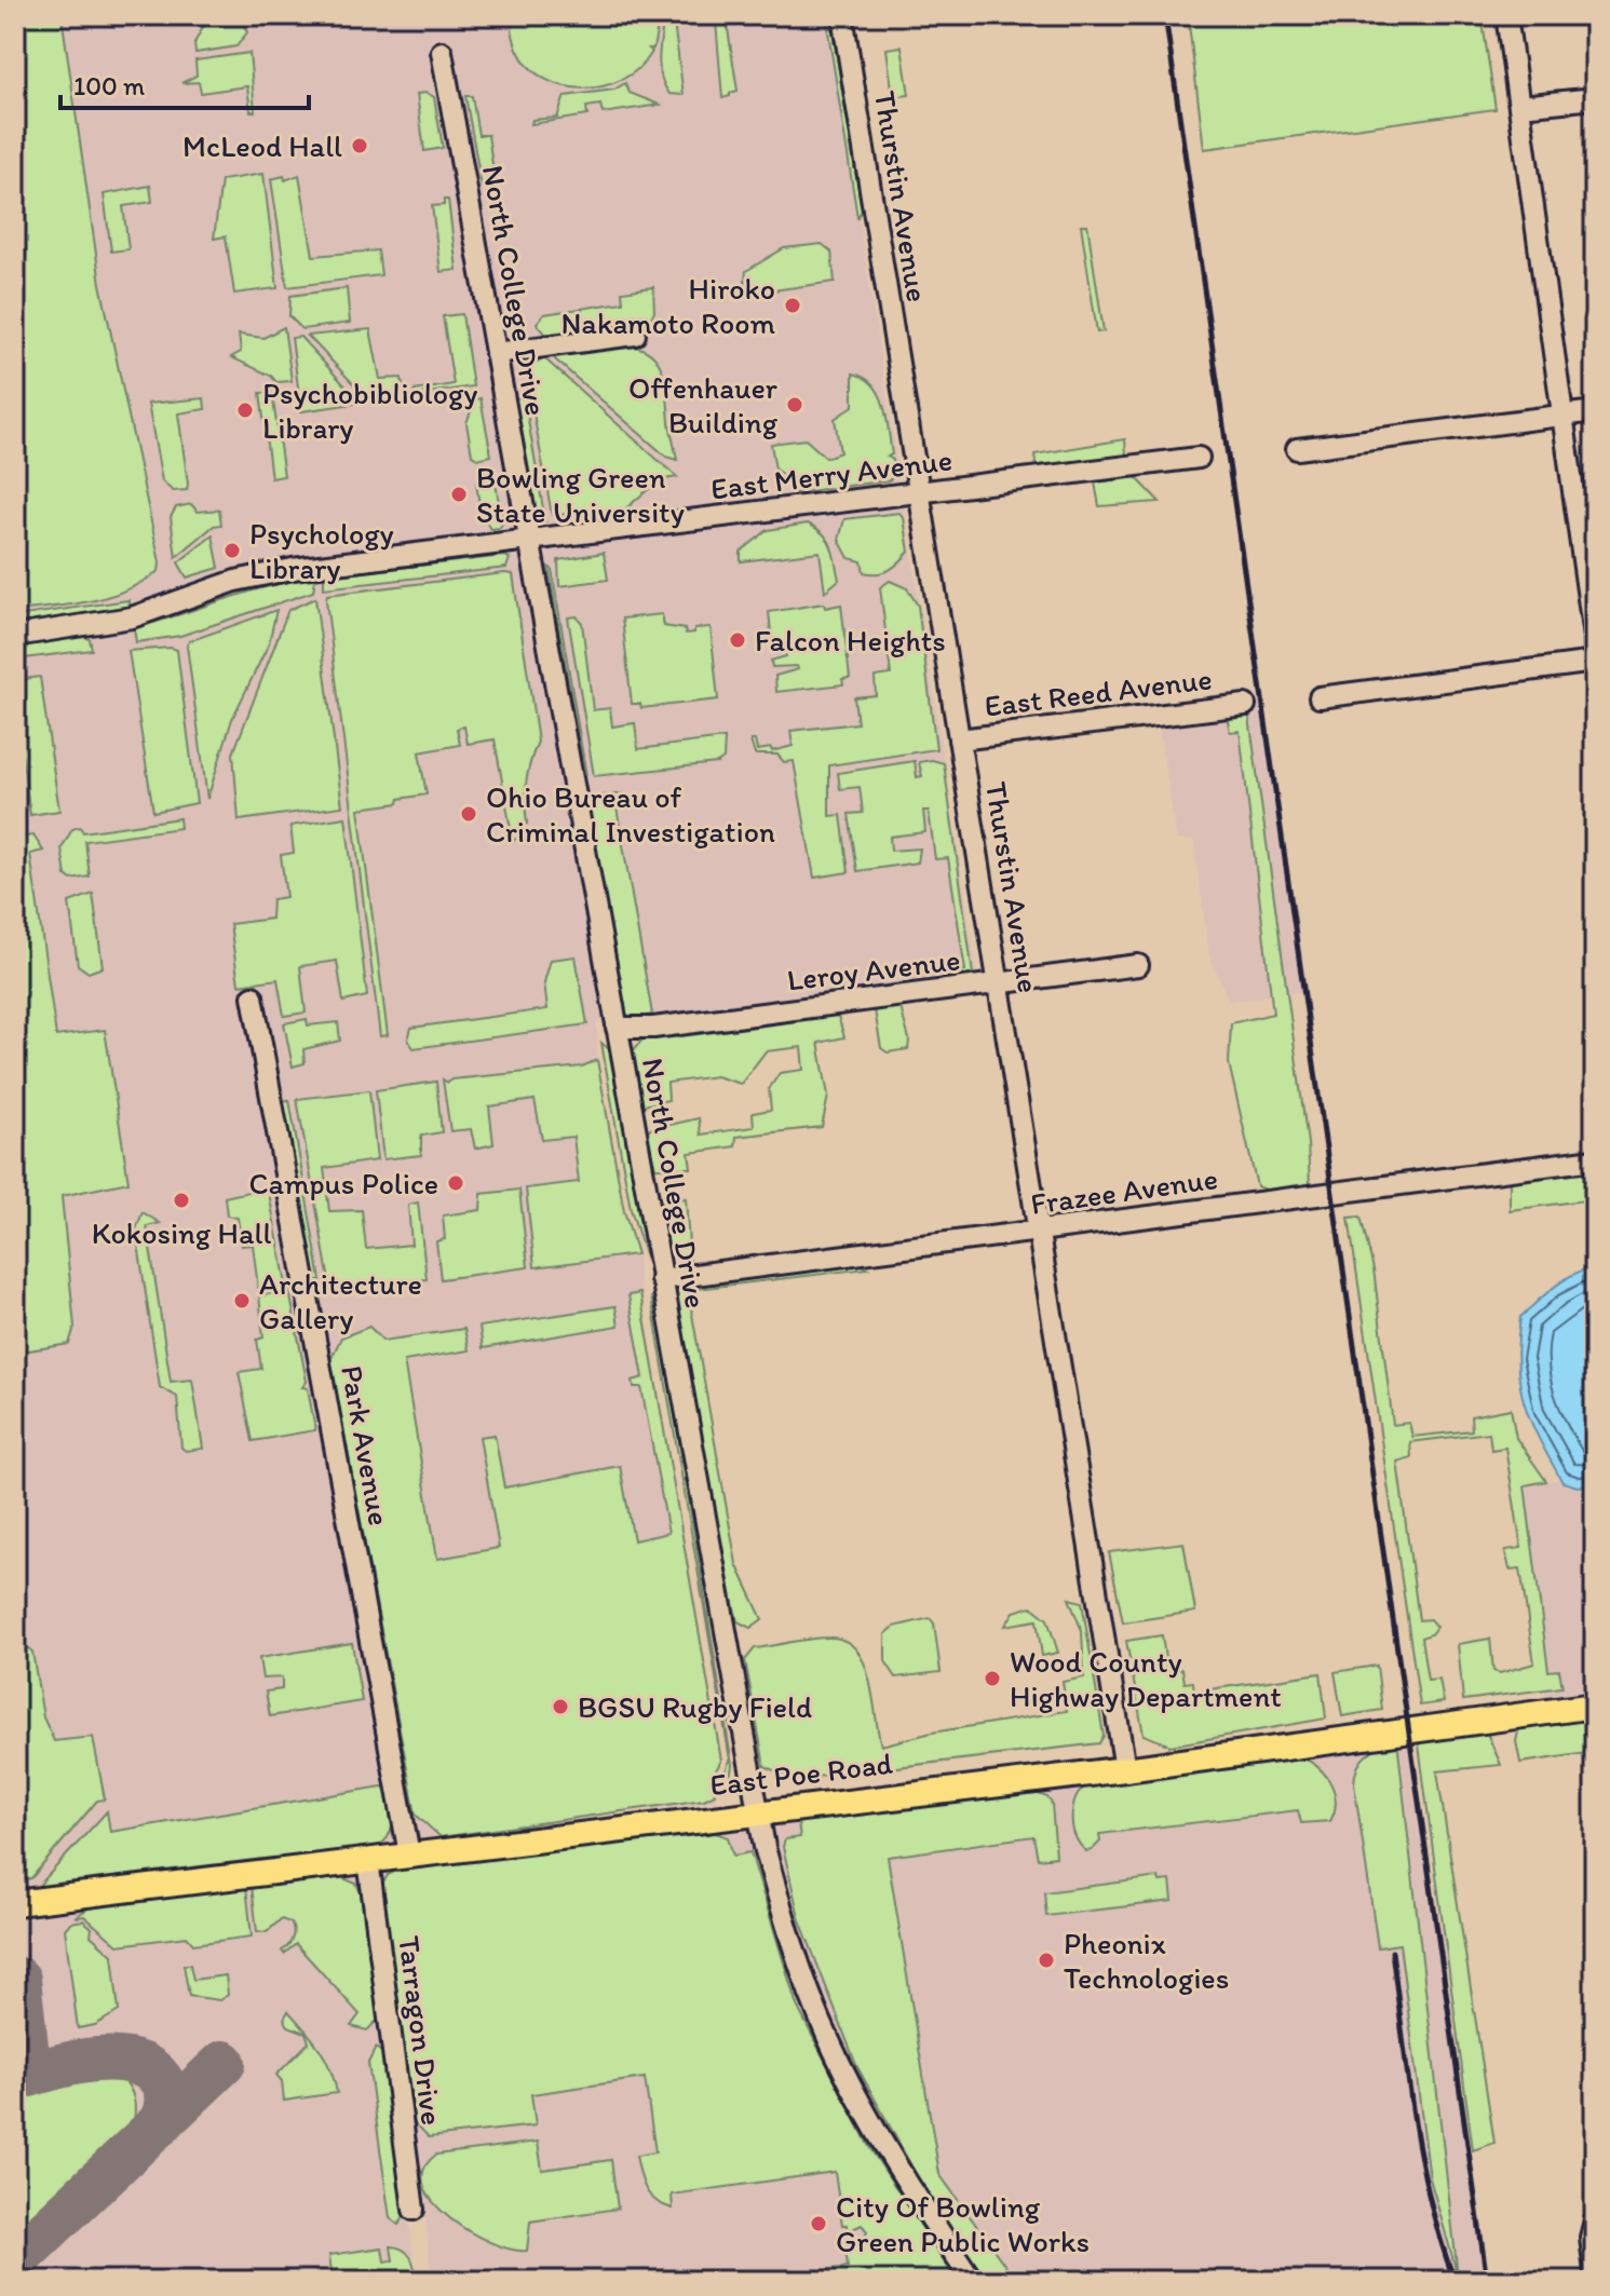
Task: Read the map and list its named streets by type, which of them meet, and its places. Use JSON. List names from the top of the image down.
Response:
{
  "streets": {
    "main road": ["East Poe Road"],
    "street": [
      "Thurstin Avenue",
      "North College Drive",
      "East Merry Avenue",
      "East Reed Avenue",
      "Leroy Avenue",
      "Frazee Avenue",
      "Park Avenue",
      "Tarragon Drive"
    ]
  },
  "crossings": [
    ["Thurstin Avenue", "East Merry Avenue"],
    ["Thurstin Avenue", "East Reed Avenue"],
    ["Thurstin Avenue", "Leroy Avenue"],
    ["Thurstin Avenue", "Frazee Avenue"],
    ["Thurstin Avenue", "East Poe Road"],
    ["North College Drive", "East Merry Avenue"],
    ["North College Drive", "Leroy Avenue"],
    ["North College Drive", "Frazee Avenue"],
    ["North College Drive", "East Poe Road"],
    ["Park Avenue", "East Poe Road"],
    ["East Poe Road", "Tarragon Drive"]
  ],
  "places": [
    "McLeod Hall",
    "Hiroko Nakamoto Room",
    "Offenhauer Building",
    "Psychobibliology Library",
    "Bowling Green State University",
    "Psychology Library",
    "Falcon Heights",
    "Ohio Bureau of Criminal Investigation",
    "Campus Police",
    "Kokosing Hall",
    "Architecture Gallery",
    "Wood County Highway Department",
    "BGSU Rugby Field",
    "Pheonix Technologies",
    "City Of Bowling Green Public Works"
  ],
  "scale_bar": "100 m"
}
